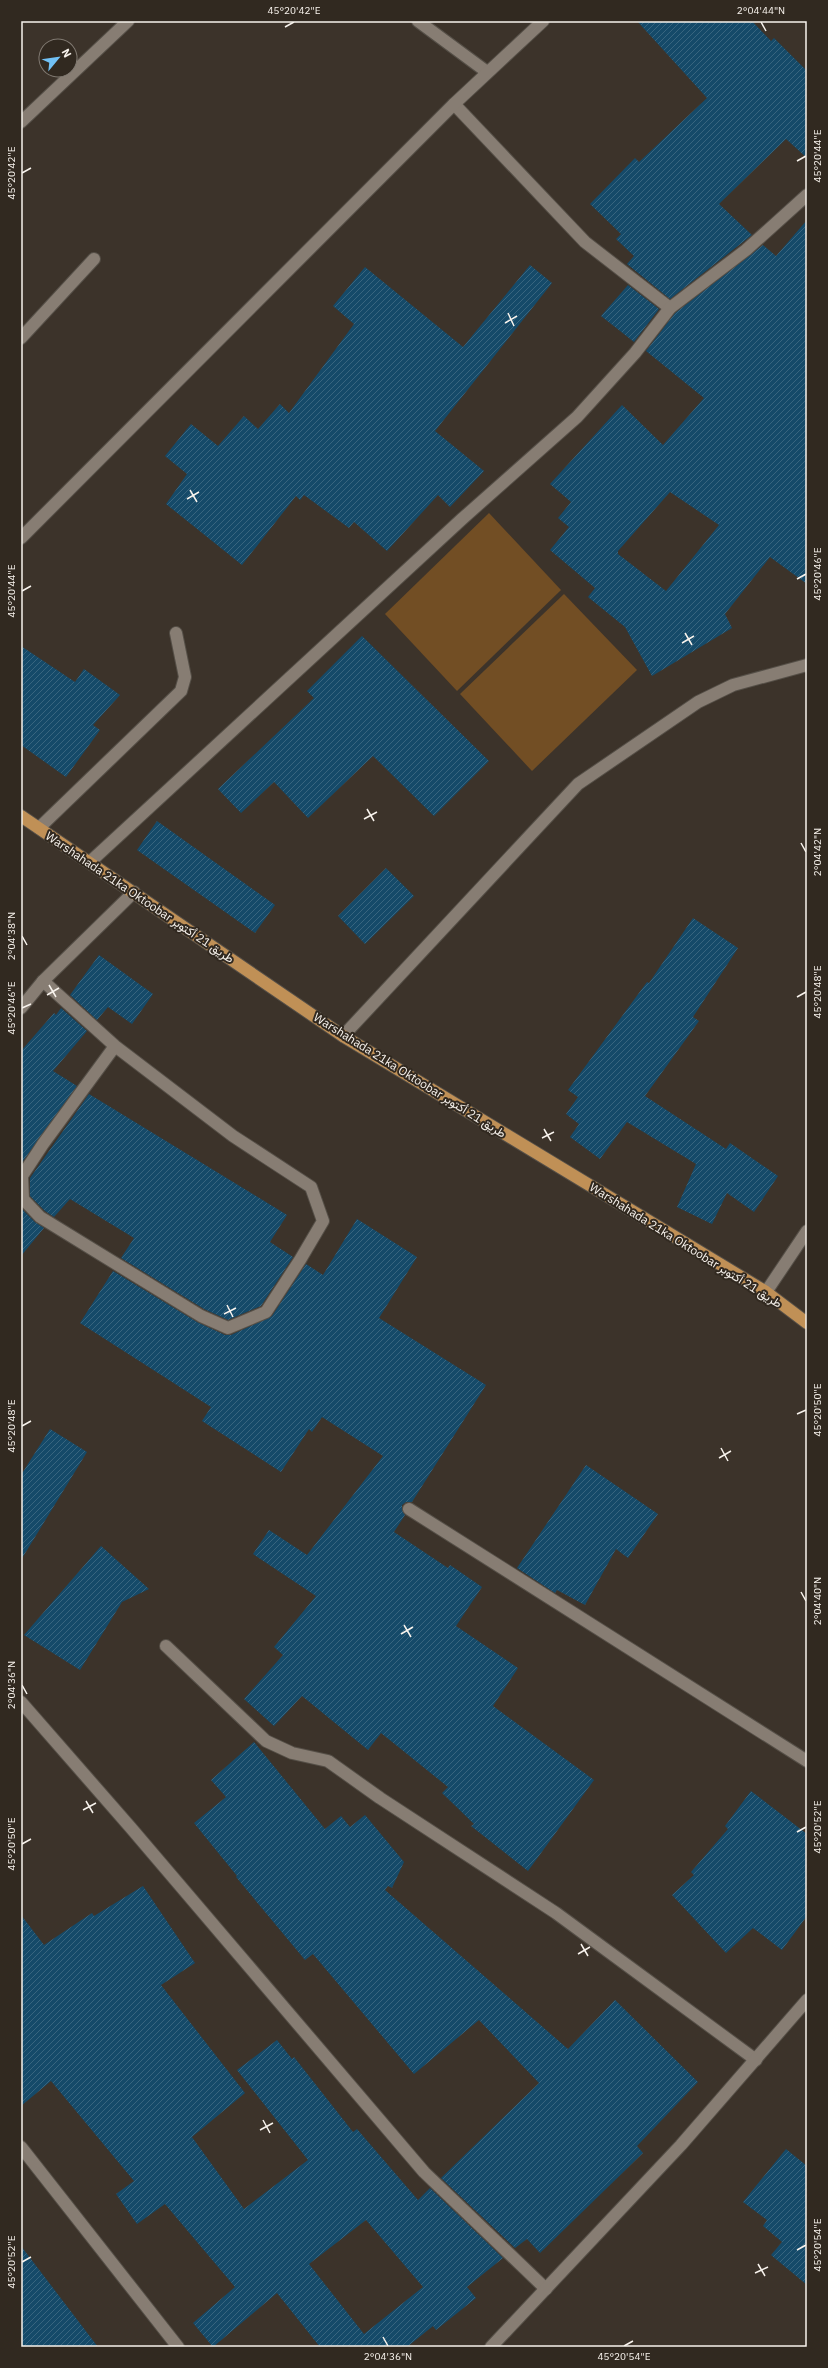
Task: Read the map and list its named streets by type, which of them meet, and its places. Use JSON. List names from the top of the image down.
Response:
{
  "streets": {
    "main road": ["Warshahada 21ka Oktoobar طريق 21 أكتوبر"]
  },
  "north": "top right",
  "coordinates": [
    "45°20'42\"E",
    "2°04'44\"N",
    "45°20'44\"E",
    "45°20'46\"E",
    "2°04'42\"N",
    "2°04'38\"N",
    "45°20'48\"E",
    "45°20'50\"E",
    "2°04'40\"N",
    "2°04'36\"N",
    "45°20'52\"E",
    "45°20'54\"E"
  ]
}
